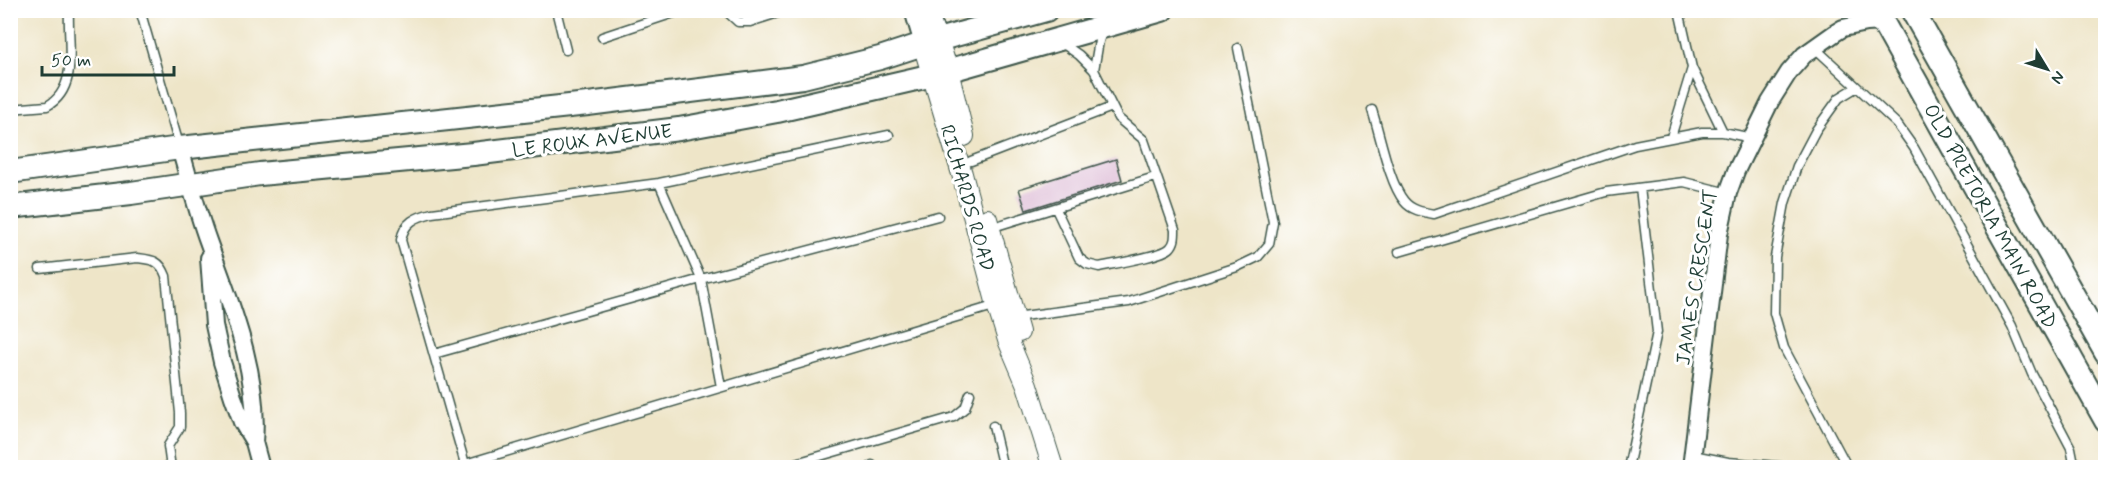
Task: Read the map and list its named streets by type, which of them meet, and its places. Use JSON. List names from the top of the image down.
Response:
{
  "streets": {
    "main road": ["LE ROUX AVENUE", "OLD PRETORIA MAIN ROAD"],
    "street": ["RICHARDS ROAD", "JAMES CRESCENT"]
  },
  "crossings": [
    ["LE ROUX AVENUE", "RICHARDS ROAD"],
    ["OLD PRETORIA MAIN ROAD", "JAMES CRESCENT"]
  ],
  "scale_bar": "50 m",
  "north": "bottom right"
}
